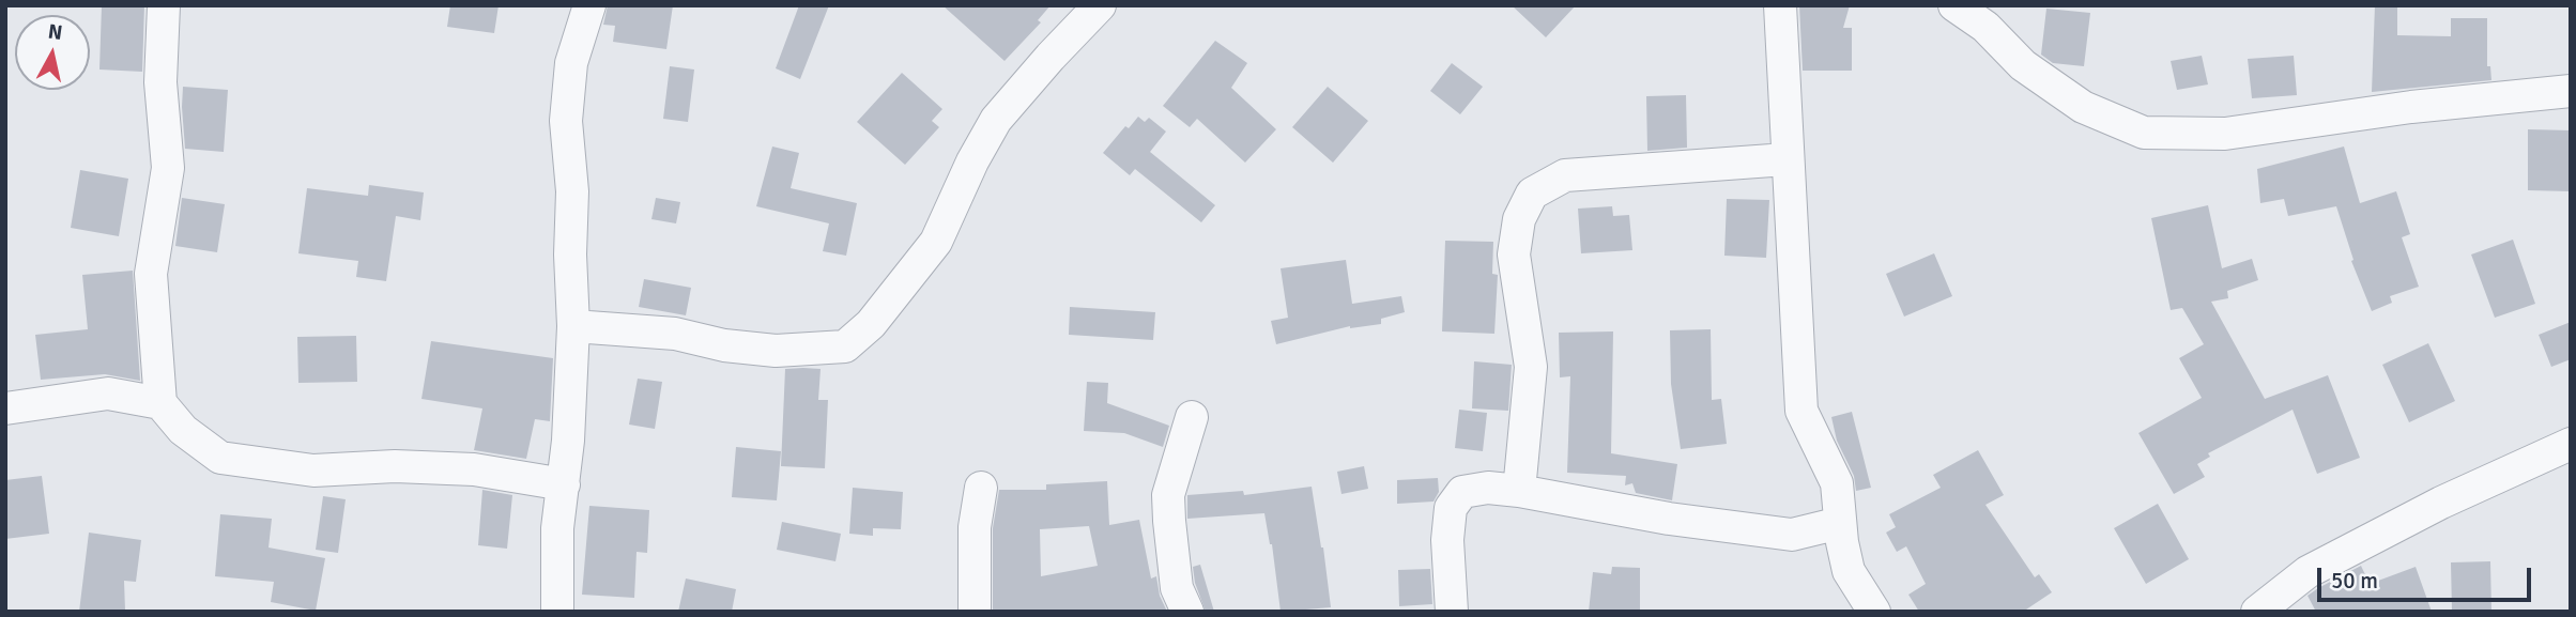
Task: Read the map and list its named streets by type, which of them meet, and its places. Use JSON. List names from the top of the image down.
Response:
{
  "scale_bar": "50 m",
  "north": "top"
}
